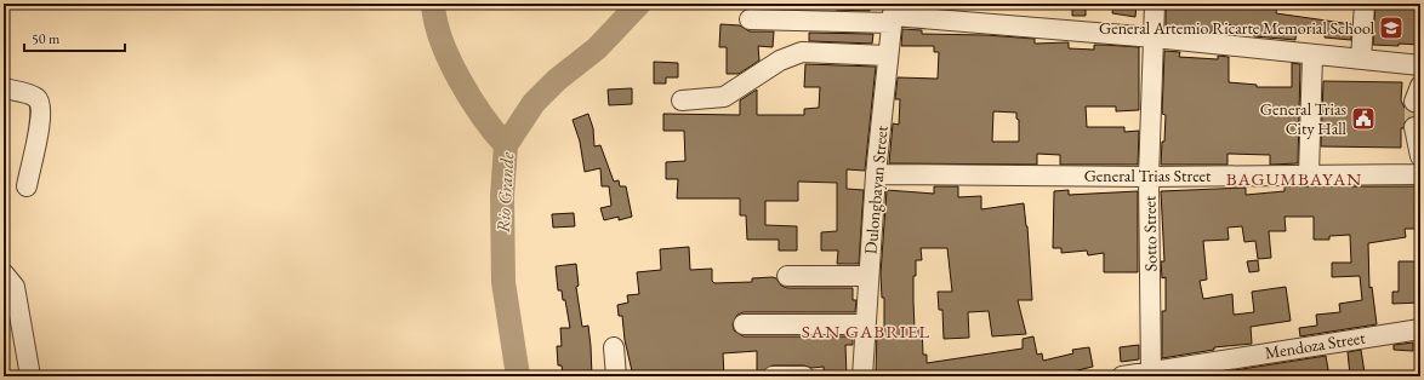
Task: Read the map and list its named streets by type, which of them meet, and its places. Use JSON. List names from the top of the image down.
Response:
{
  "streets": {
    "street": [
      "General Trias Street",
      "Dulongbayan Street",
      "Sotto Street",
      "Mendoza Street"
    ]
  },
  "crossings": [
    ["General Trias Street", "Dulongbayan Street"],
    ["General Trias Street", "Sotto Street"],
    ["Sotto Street", "Mendoza Street"]
  ],
  "districts": ["BAGUMBAYAN", "SAN GABRIEL"],
  "water": ["Rio Grande"],
  "places": {
    "school or university": ["General Artemio Ricarte Memorial School"],
    "public building": ["General Trias City Hall"]
  },
  "scale_bar": "50 m"
}
